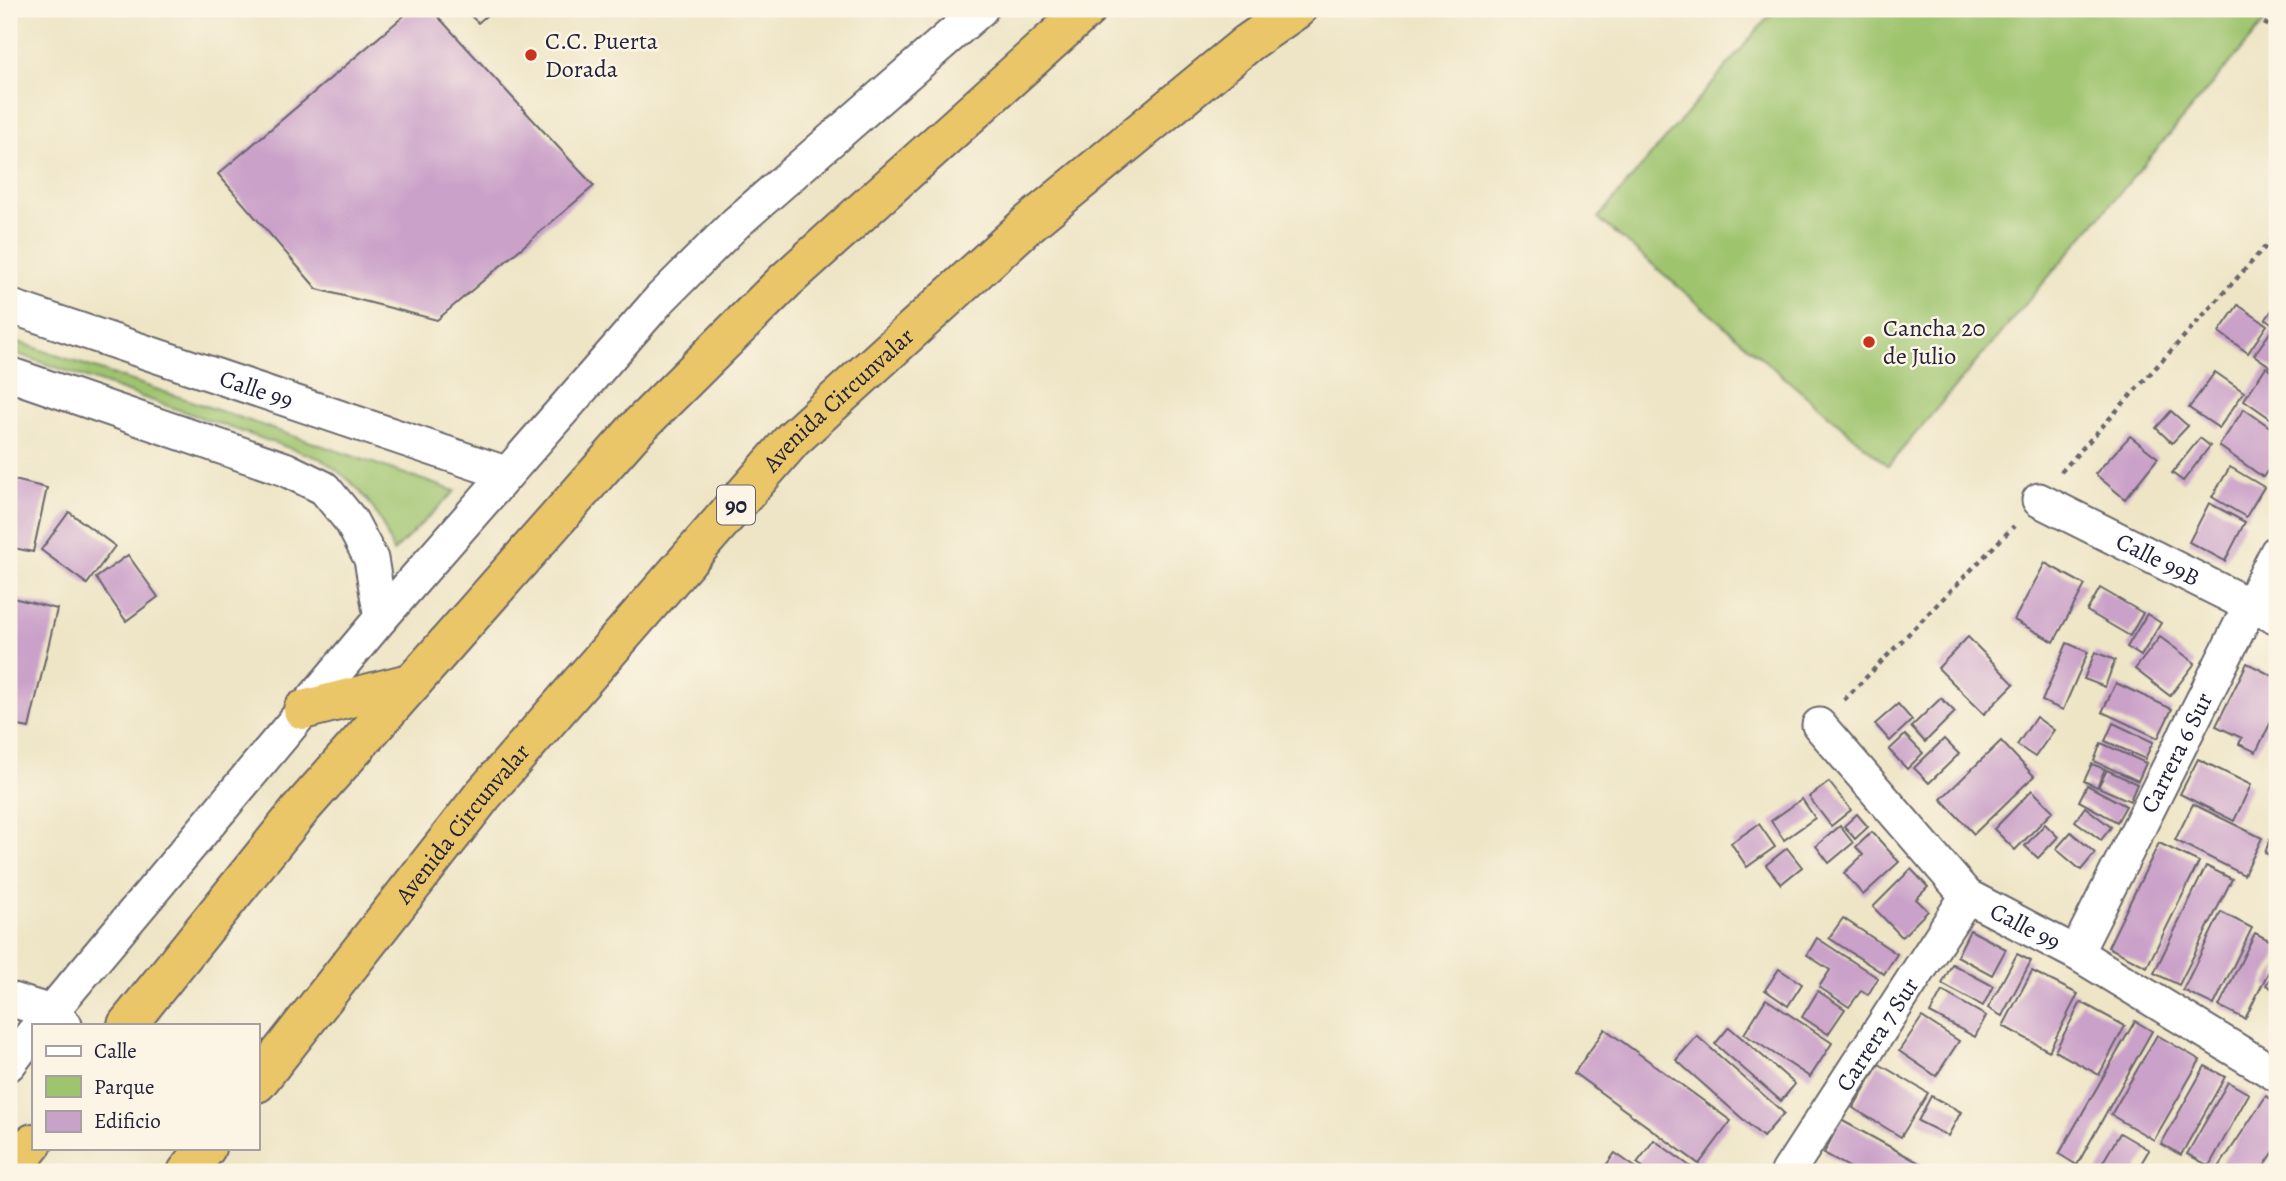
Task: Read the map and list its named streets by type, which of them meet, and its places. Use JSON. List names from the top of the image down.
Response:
{
  "streets": {
    "highway": ["Avenida Circunvalar", "90"],
    "street": [
      "Calle 99",
      "Calle 99B",
      "Carrera 6 Sur",
      "Carrera 7 Sur"
    ]
  },
  "crossings": [
    ["Calle 99", "Carrera 6 Sur"],
    ["Calle 99", "Carrera 7 Sur"],
    ["Calle 99B", "Carrera 6 Sur"]
  ],
  "places": ["C.C. Puerta Dorada", "Cancha 20 de Julio"],
  "legend": ["Calle", "Parque", "Edificio"]
}
